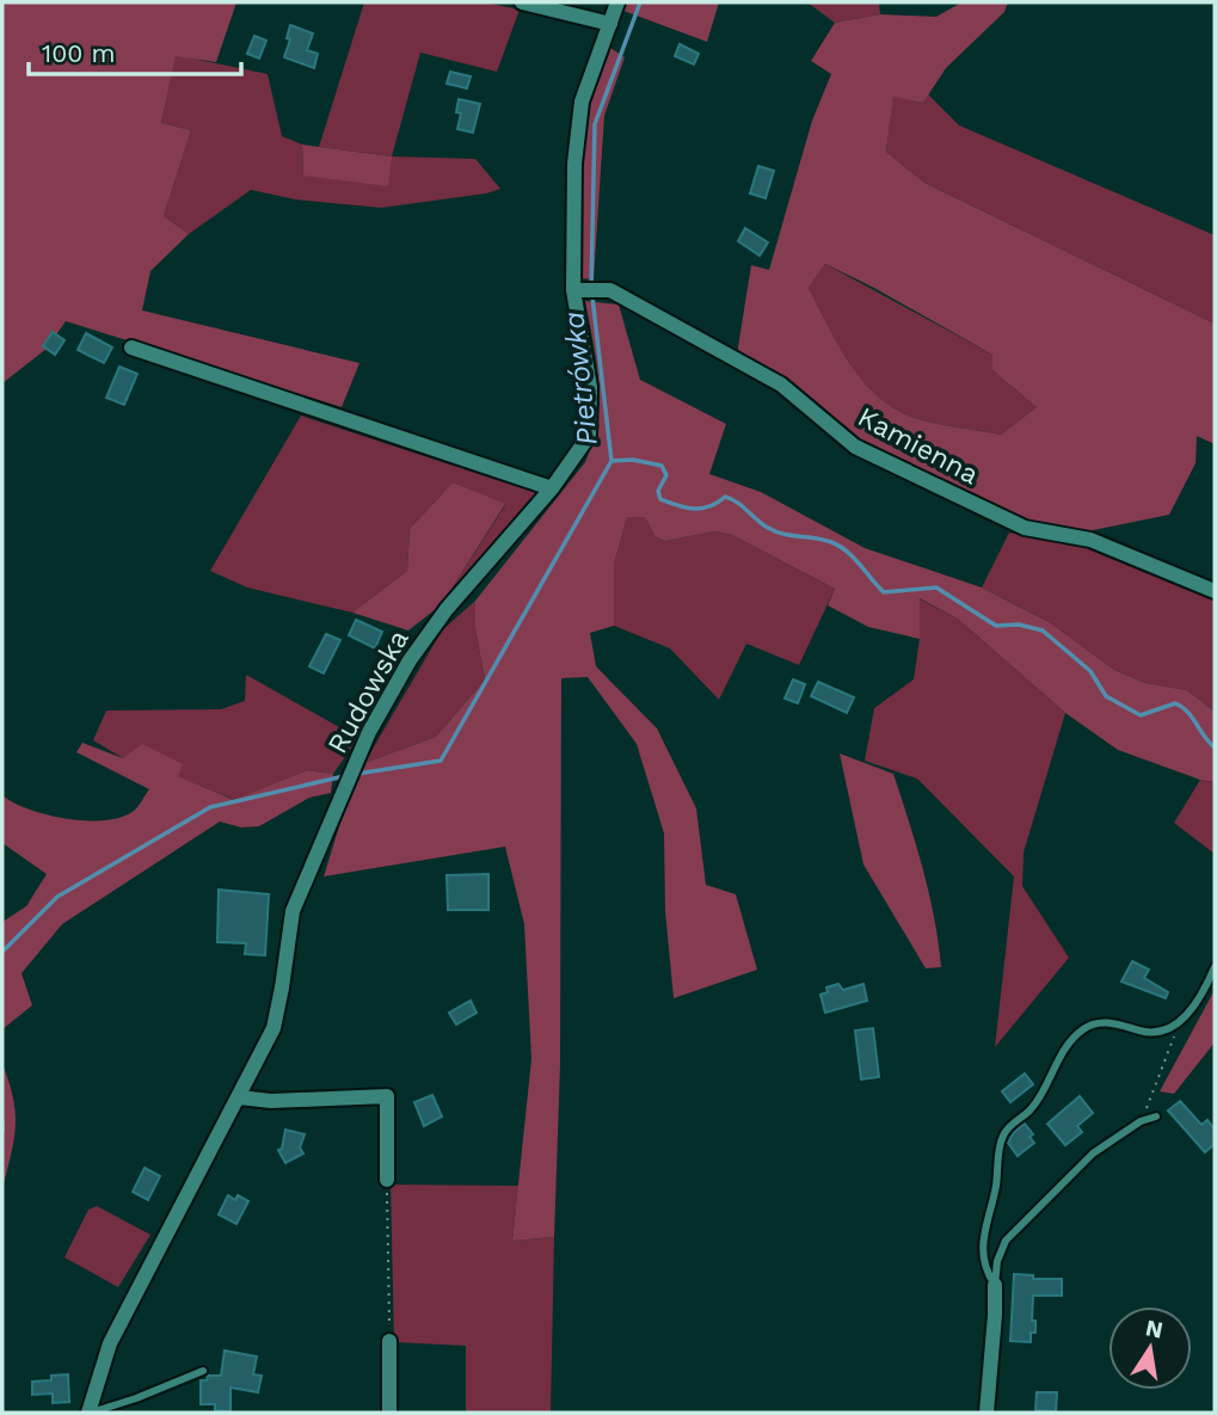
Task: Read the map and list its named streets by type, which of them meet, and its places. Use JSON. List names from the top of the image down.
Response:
{
  "streets": {
    "street": ["Kamienna", "Rudowska"]
  },
  "crossings": [
    ["Kamienna", "Rudowska"]
  ],
  "water": ["Pietrówka"],
  "scale_bar": "100 m",
  "north": "top"
}
